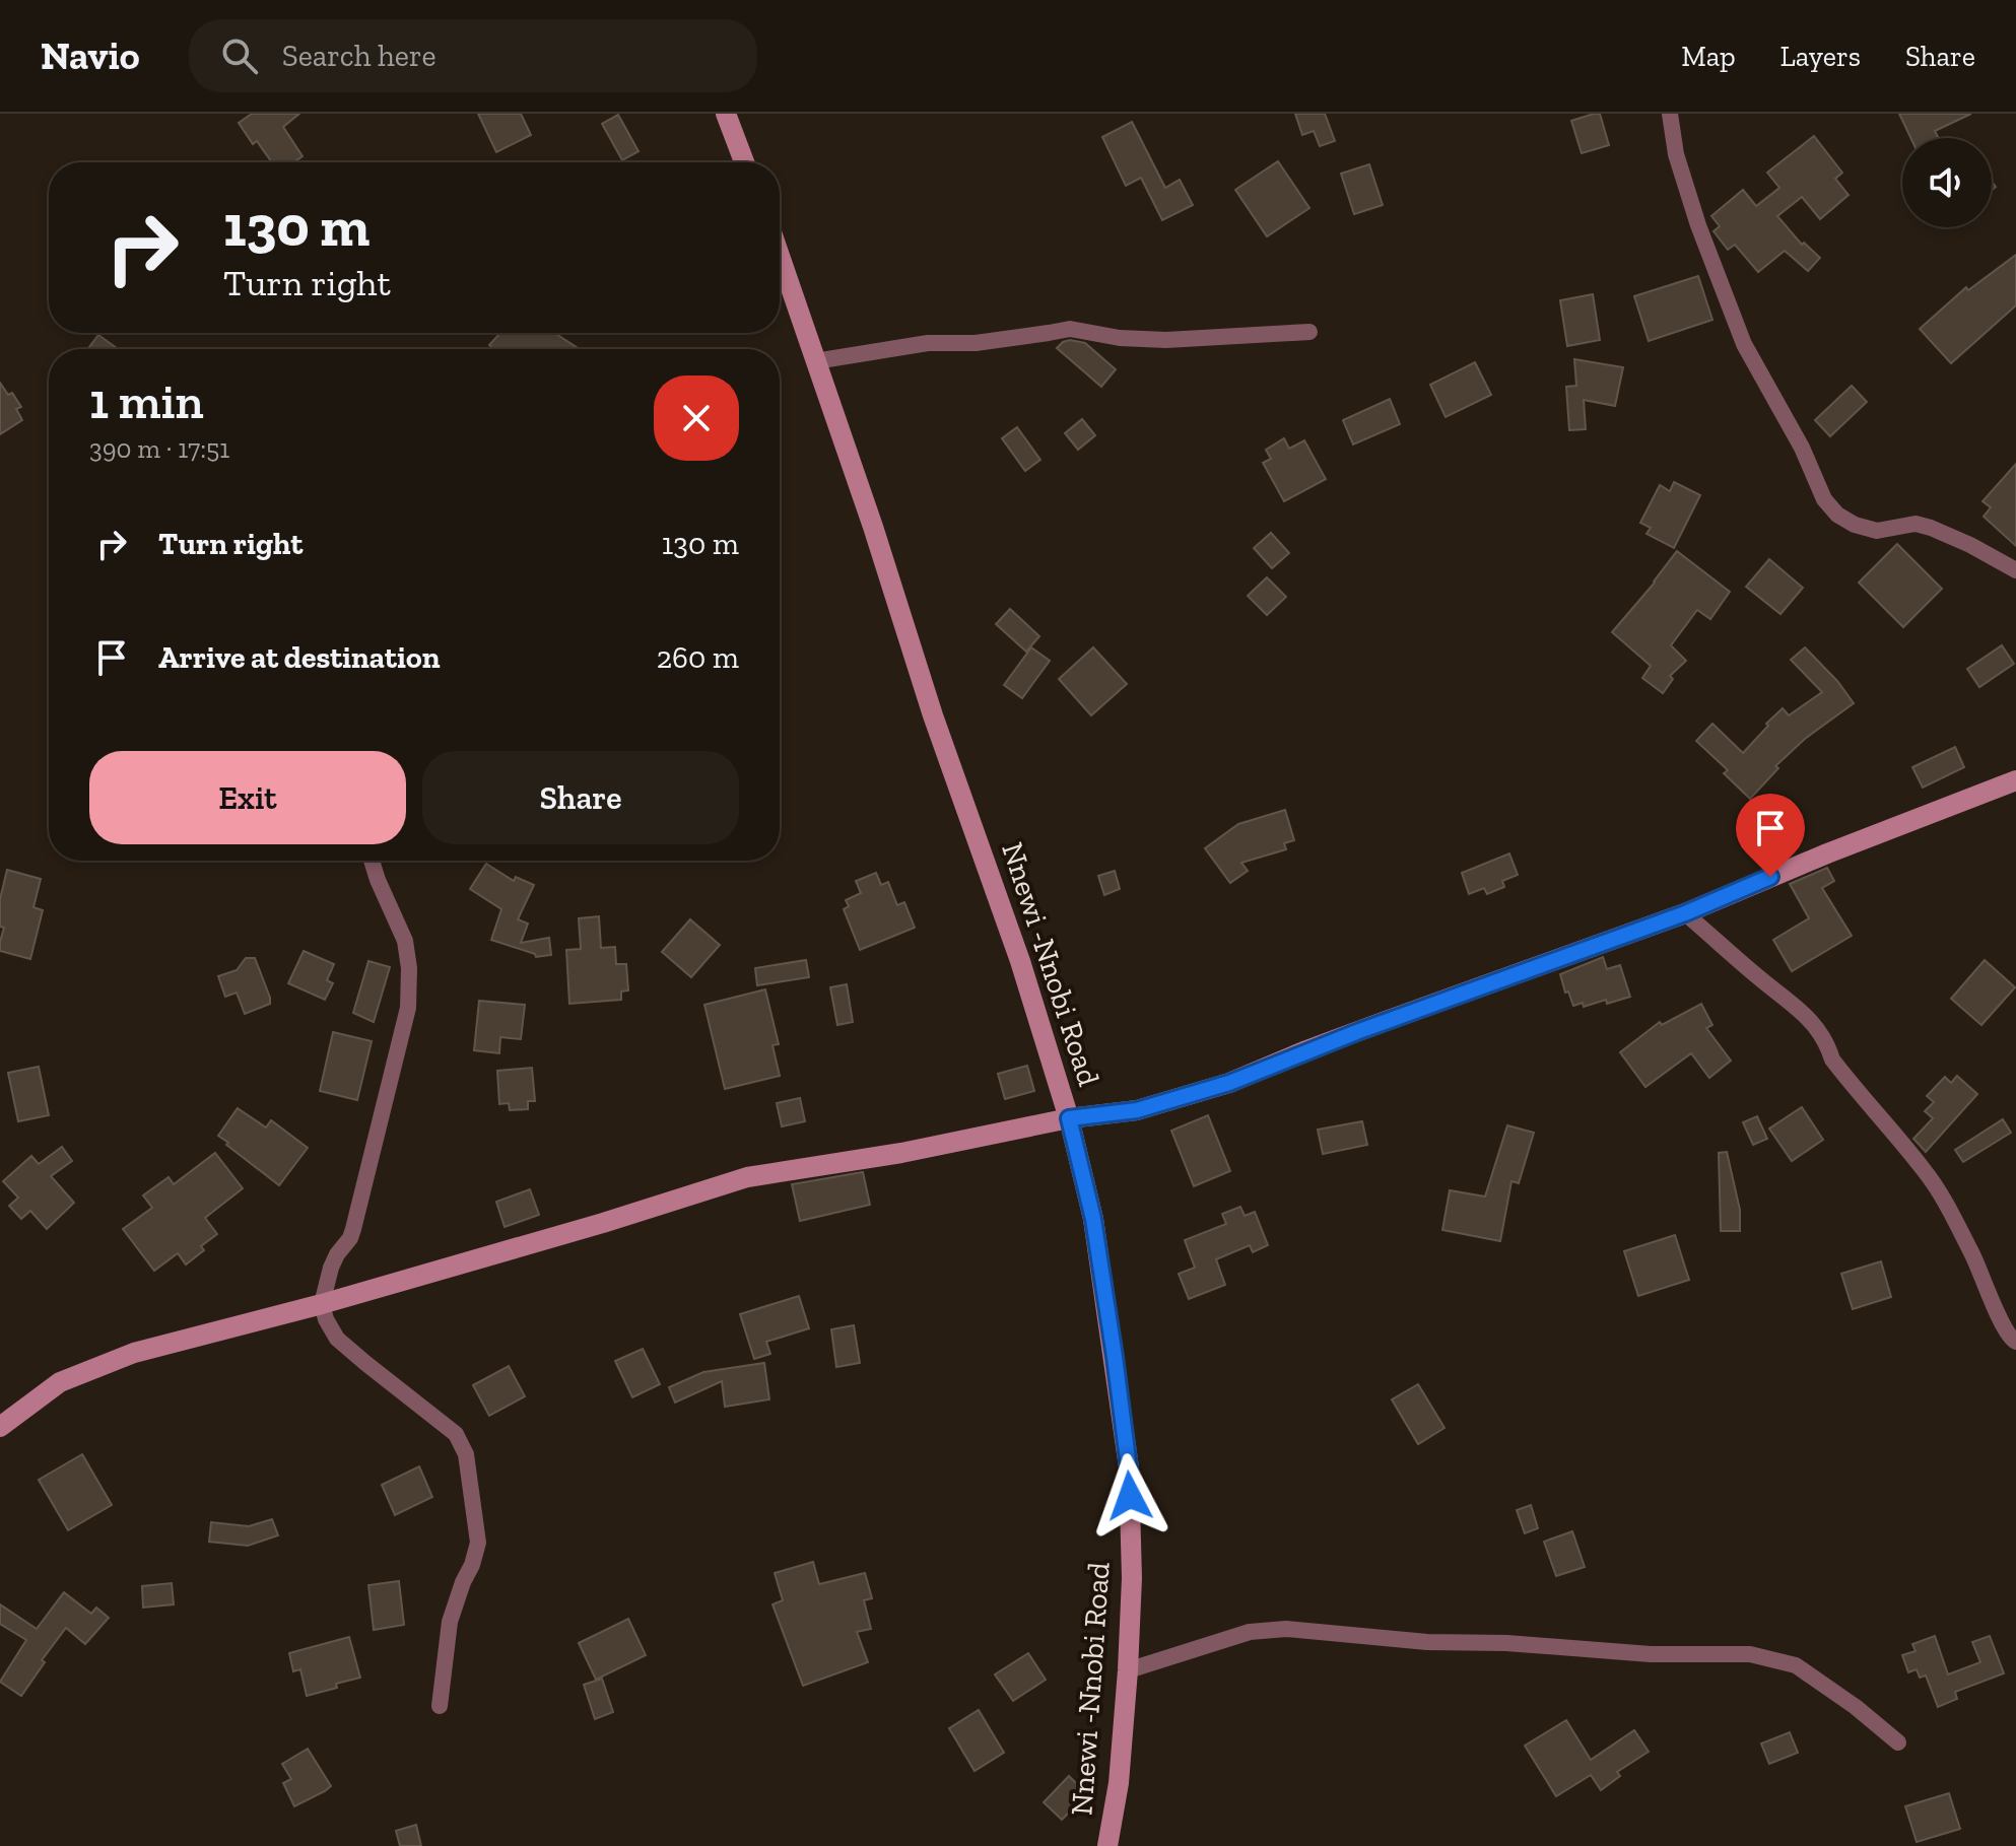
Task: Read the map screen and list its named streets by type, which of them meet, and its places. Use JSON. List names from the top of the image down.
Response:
{
  "streets": {
    "street": ["Nnewi -Nnobi Road"]
  },
  "page": {
    "header": "Navio",
    "search": "Search here",
    "nav": ["Map", "Layers", "Share"],
    "turn": ["130 m", "Turn right"],
    "heading": ["1 min", "390 m · 17:51"],
    "list": [
      {
        "name": "Turn right",
        "value": "130 m"
      },
      {
        "name": "Arrive at destination",
        "value": "260 m"
      }
    ],
    "buttons": ["Exit", "Share"]
  }
}
